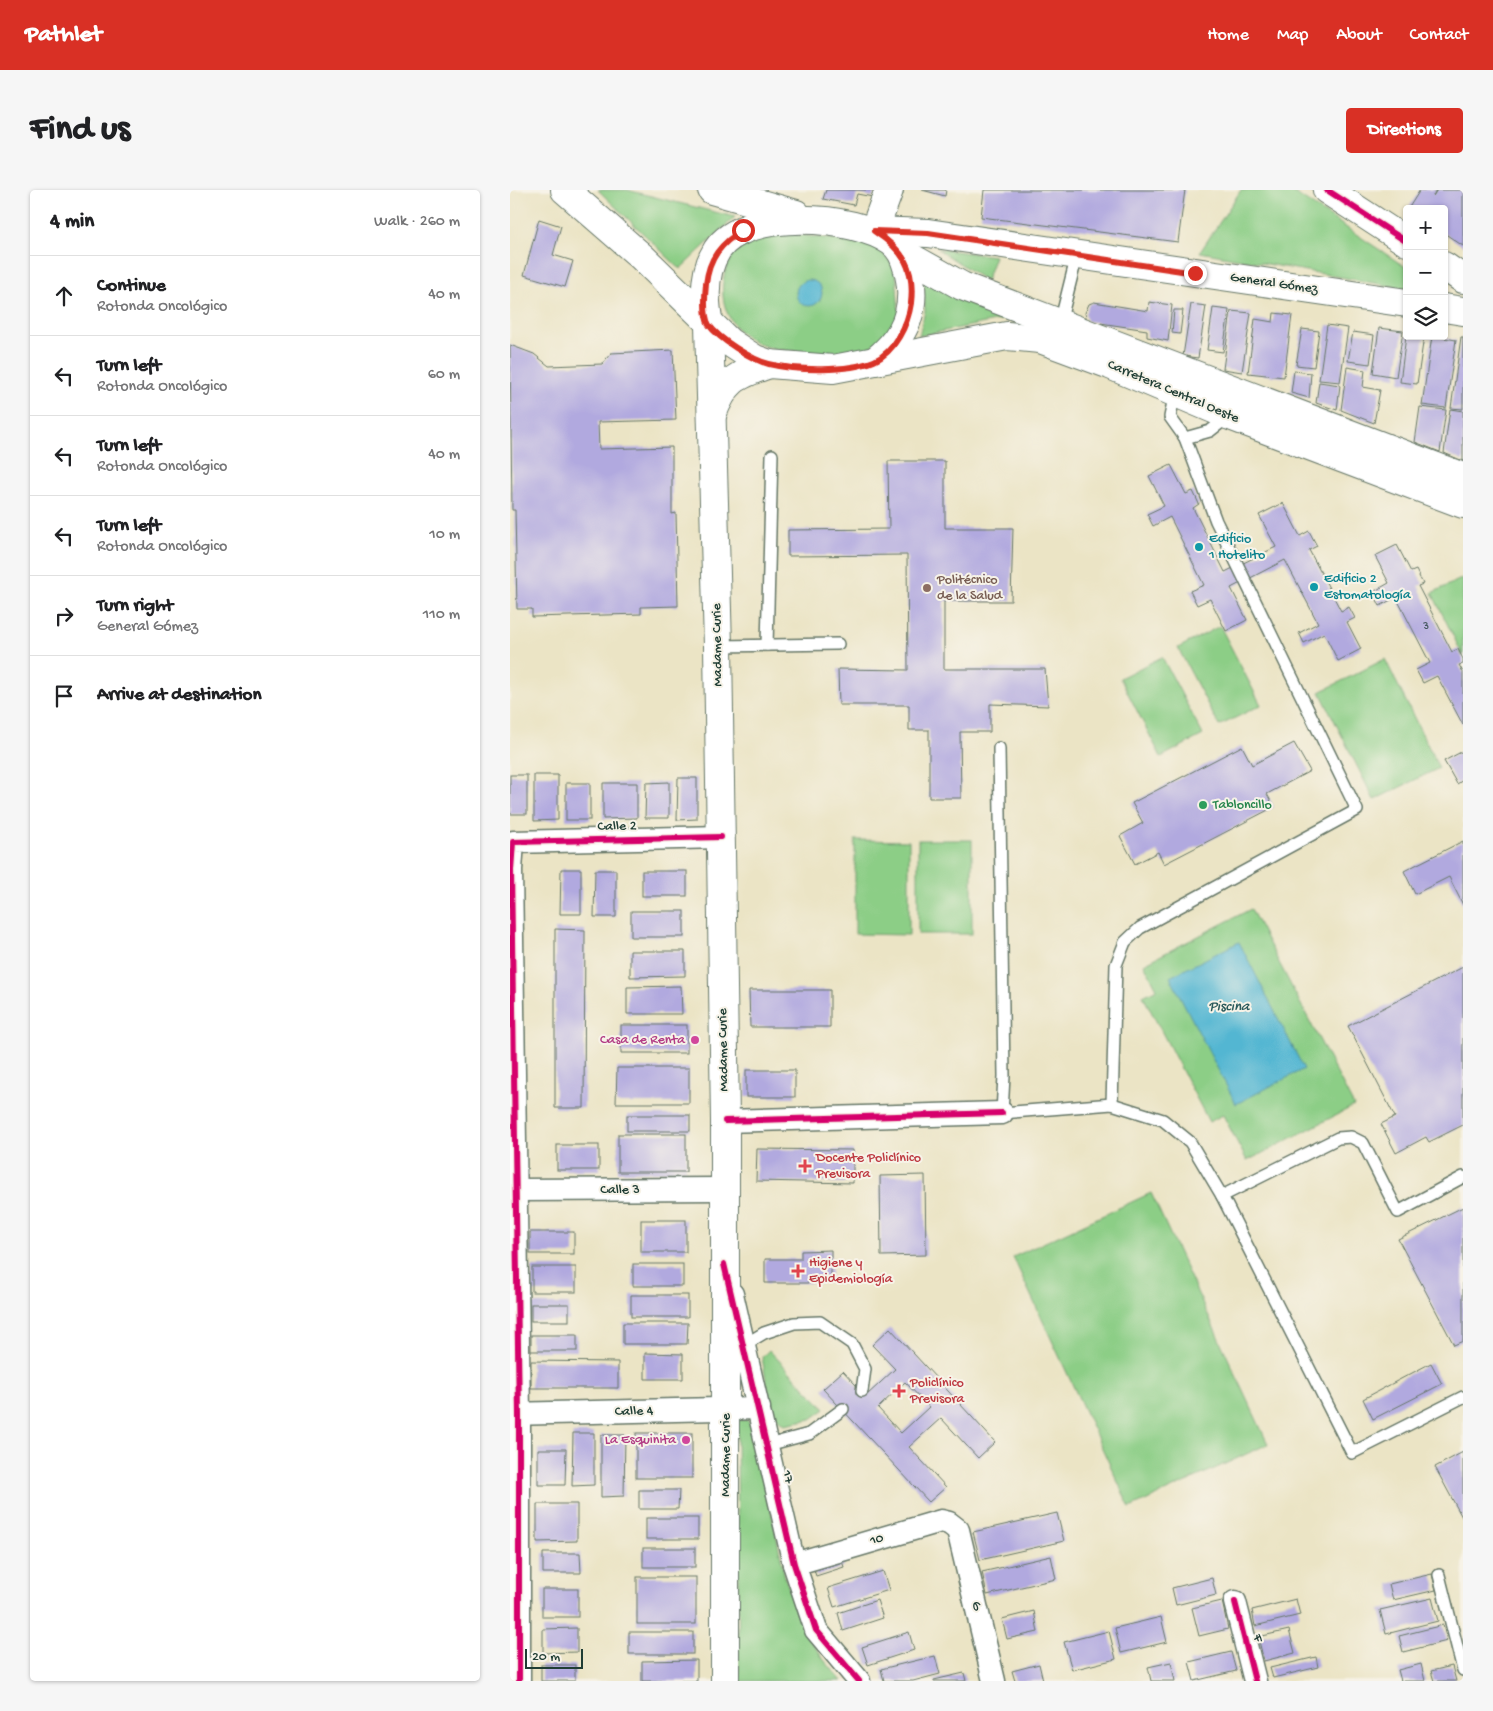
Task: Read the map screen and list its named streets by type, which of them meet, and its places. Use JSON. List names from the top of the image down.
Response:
{
  "streets": {
    "main road": ["General Gómez", "Carretera Central Oeste", "Madame Curie"],
    "street": [
      "Calle 2",
      "Calle 3",
      "Calle 4",
      "17",
      "10",
      "G",
      "F"
    ]
  },
  "crossings": [
    ["General Gómez", "Carretera Central Oeste"],
    ["Carretera Central Oeste", "Madame Curie"],
    ["Madame Curie", "Calle 2"],
    ["Madame Curie", "Calle 3"],
    ["Madame Curie", "Calle 4"],
    ["Madame Curie", "17"],
    ["Calle 4", "17"],
    ["17", "10"],
    ["10", "G"]
  ],
  "water": ["Piscina"],
  "places": {
    "other": [
      "Edificio 1 Hotelito",
      "Edificio 2 Estomatología",
      "Politécnico de la Salud",
      "Tabloncillo",
      "Casa de Renta",
      "La Esquinita"
    ],
    "health": ["Docente Policlínico Previsora", "Higiene y Epidemiología", "Policlínico Previsora"]
  },
  "house_numbers": ["3"],
  "scale_bar": "20 m",
  "page": {
    "header": "Pathlet",
    "nav": [
      "Home",
      "Map",
      "About",
      "Contact"
    ],
    "buttons": "Directions",
    "title": "Find us",
    "heading": ["4 min", "Walk · 260 m"],
    "map_buttons": ["+", "−"],
    "list": [
      ["Continue", "Rotonda Oncológico", "40 m"],
      ["Turn left", "Rotonda Oncológico", "60 m"],
      ["Turn left", "Rotonda Oncológico", "40 m"],
      ["Turn left", "Rotonda Oncológico", "10 m"],
      ["Turn right", "General Gómez", "110 m"],
      "Arrive at destination"
    ],
    "scale": "20 m"
  }
}
